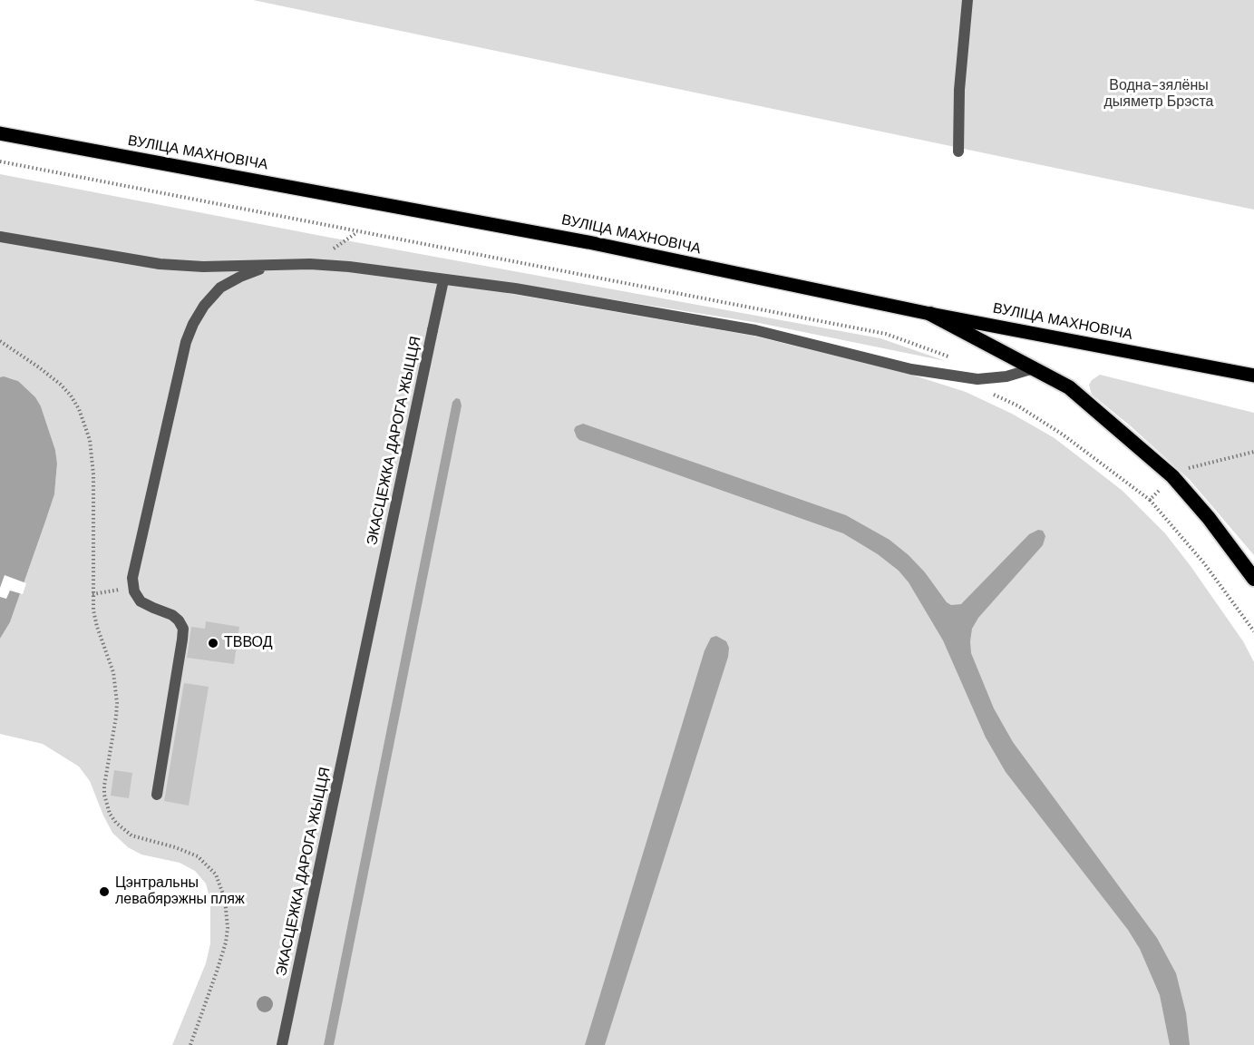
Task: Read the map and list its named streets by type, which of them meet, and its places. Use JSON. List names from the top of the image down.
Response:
{
  "streets": {
    "main road": ["ВУЛІЦА МАХНОВІЧА"],
    "street": ["ЭКАСЦЕЖКА ДАРОГА ЖЫЦЦЯ"]
  },
  "parks": ["Водна-зялёны дыяметр Брэста"],
  "places": ["ТВВОД", "Цэнтральны левабярэжны пляж"]
}
